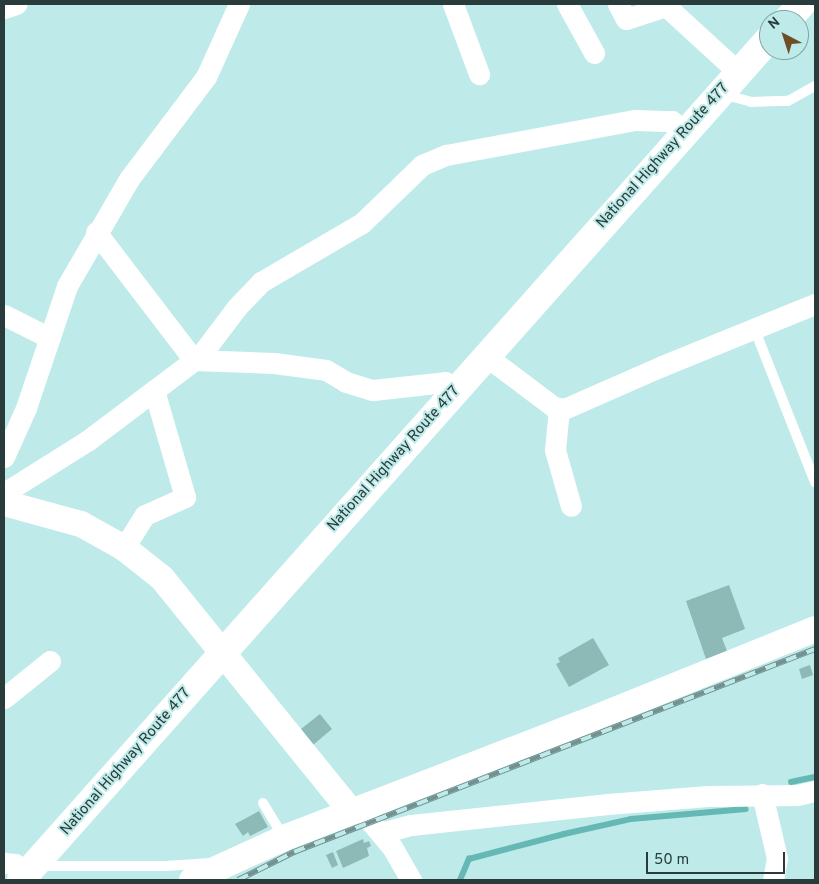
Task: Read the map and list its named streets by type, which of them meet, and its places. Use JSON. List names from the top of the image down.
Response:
{
  "streets": {
    "highway": ["National Highway Route 477"]
  },
  "scale_bar": "50 m",
  "north": "top left"
}
